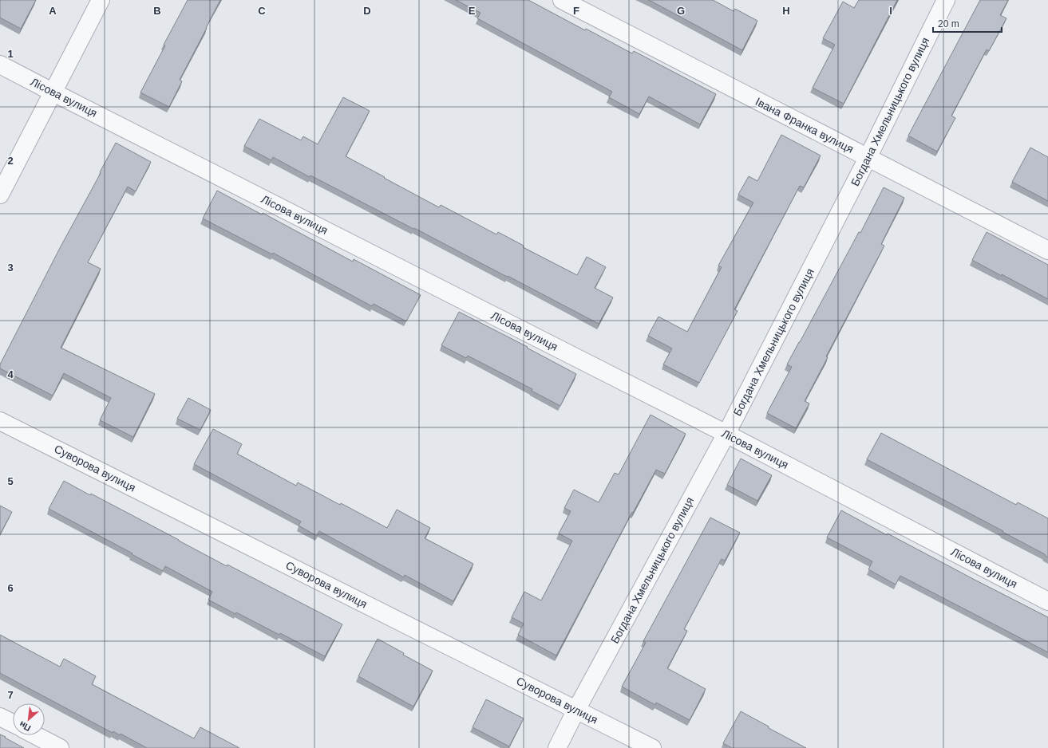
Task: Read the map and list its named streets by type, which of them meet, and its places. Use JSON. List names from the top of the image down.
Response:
{
  "streets": {
    "street": [
      "Лісова вулиця",
      "Богдана Хмельницького вулиця",
      "Івана Франка вулиця",
      "Суворова вулиця"
    ]
  },
  "crossings": [
    ["Лісова вулиця", "Богдана Хмельницького вулиця"],
    ["Богдана Хмельницького вулиця", "Івана Франка вулиця"],
    ["Богдана Хмельницького вулиця", "Суворова вулиця"]
  ],
  "scale_bar": "20 m",
  "north": "bottom left",
  "grid": {
    "columns": [
      "A",
      "B",
      "C",
      "D",
      "E",
      "F",
      "G",
      "H",
      "I"
    ],
    "rows": [
      "1",
      "2",
      "3",
      "4",
      "5",
      "6",
      "7"
    ]
  }
}
